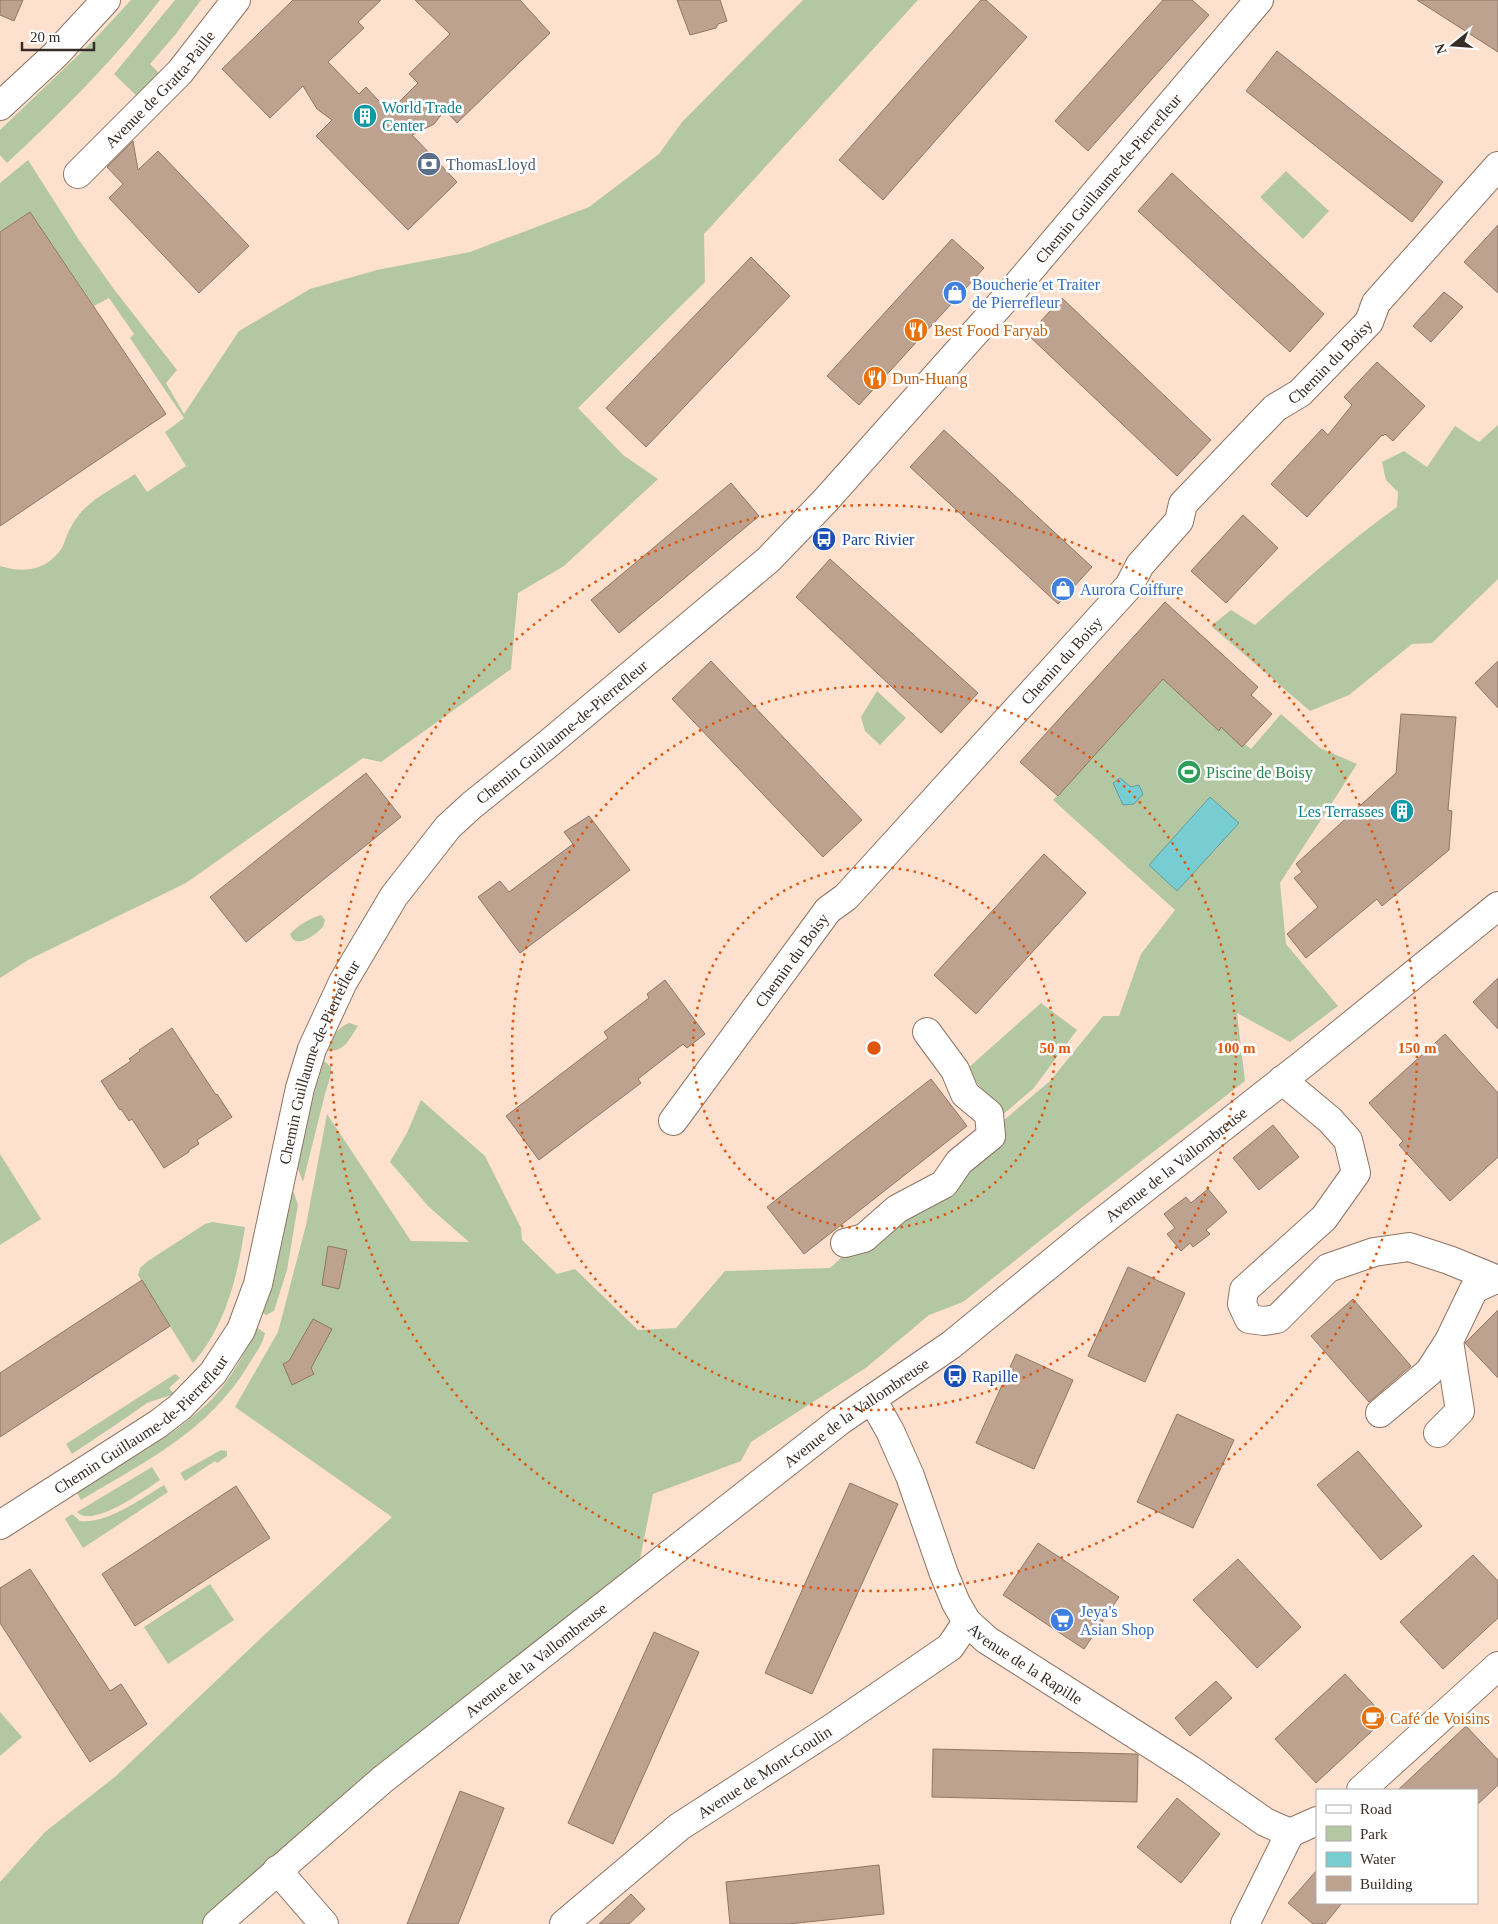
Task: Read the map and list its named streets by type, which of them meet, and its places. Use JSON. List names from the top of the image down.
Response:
{
  "streets": {
    "street": [
      "Avenue de Gratta-Paille",
      "Chemin Guillaume-de-Pierrefleur",
      "Chemin du Boisy",
      "Avenue de la Vallombreuse",
      "Avenue de la Rapille",
      "Avenue de Mont-Goulin"
    ]
  },
  "crossings": [
    ["Avenue de la Vallombreuse", "Avenue de la Rapille"],
    ["Avenue de la Rapille", "Avenue de Mont-Goulin"]
  ],
  "places": {
    "building": ["World Trade Center", "Les Terrasses"],
    "bank": ["ThomasLloyd"],
    "shop": ["Boucherie et Traiter de Pierrefleur", "Aurora Coiffure"],
    "restaurant": ["Best Food Faryab", "Dun-Huang"],
    "bus stop": ["Parc Rivier", "Rapille"],
    "sports": ["Piscine de Boisy"],
    "supermarket": ["Jeya's Asian Shop"],
    "cafe": ["Café de Voisins"]
  },
  "legend": [
    "Road",
    "Park",
    "Water",
    "Building"
  ],
  "scale_bar": "20 m",
  "north": "left",
  "rings": ["50 m", "100 m", "150 m"]
}
